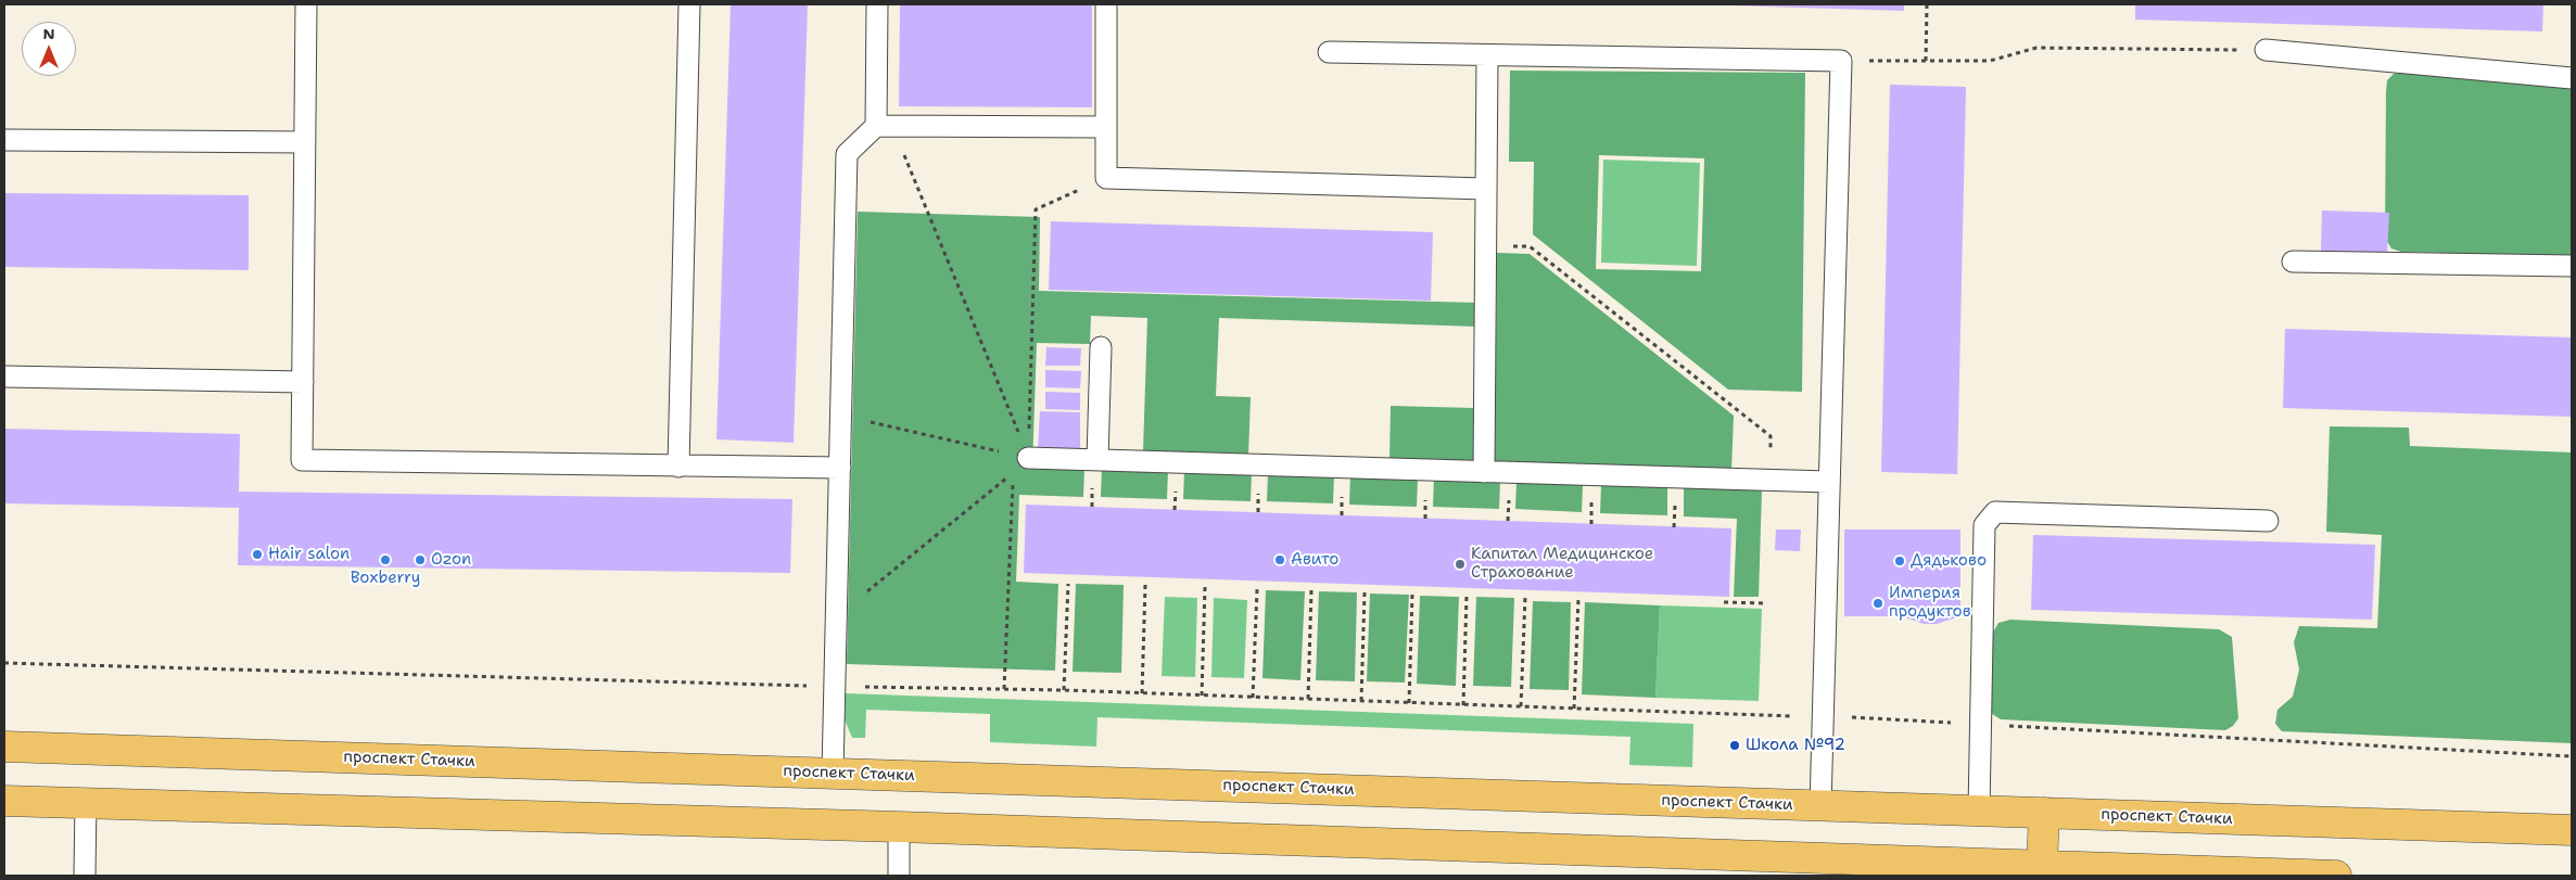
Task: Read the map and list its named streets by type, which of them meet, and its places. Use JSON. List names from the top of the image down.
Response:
{
  "streets": {
    "main road": ["проспект Стачки"]
  },
  "places": [
    "Hair salon",
    "Boxberry",
    "Ozon",
    "Авито",
    "Дядьково",
    "Капитал Медицинское Страхование",
    "Империя продуктов",
    "Школа №92"
  ],
  "north": "top"
}
